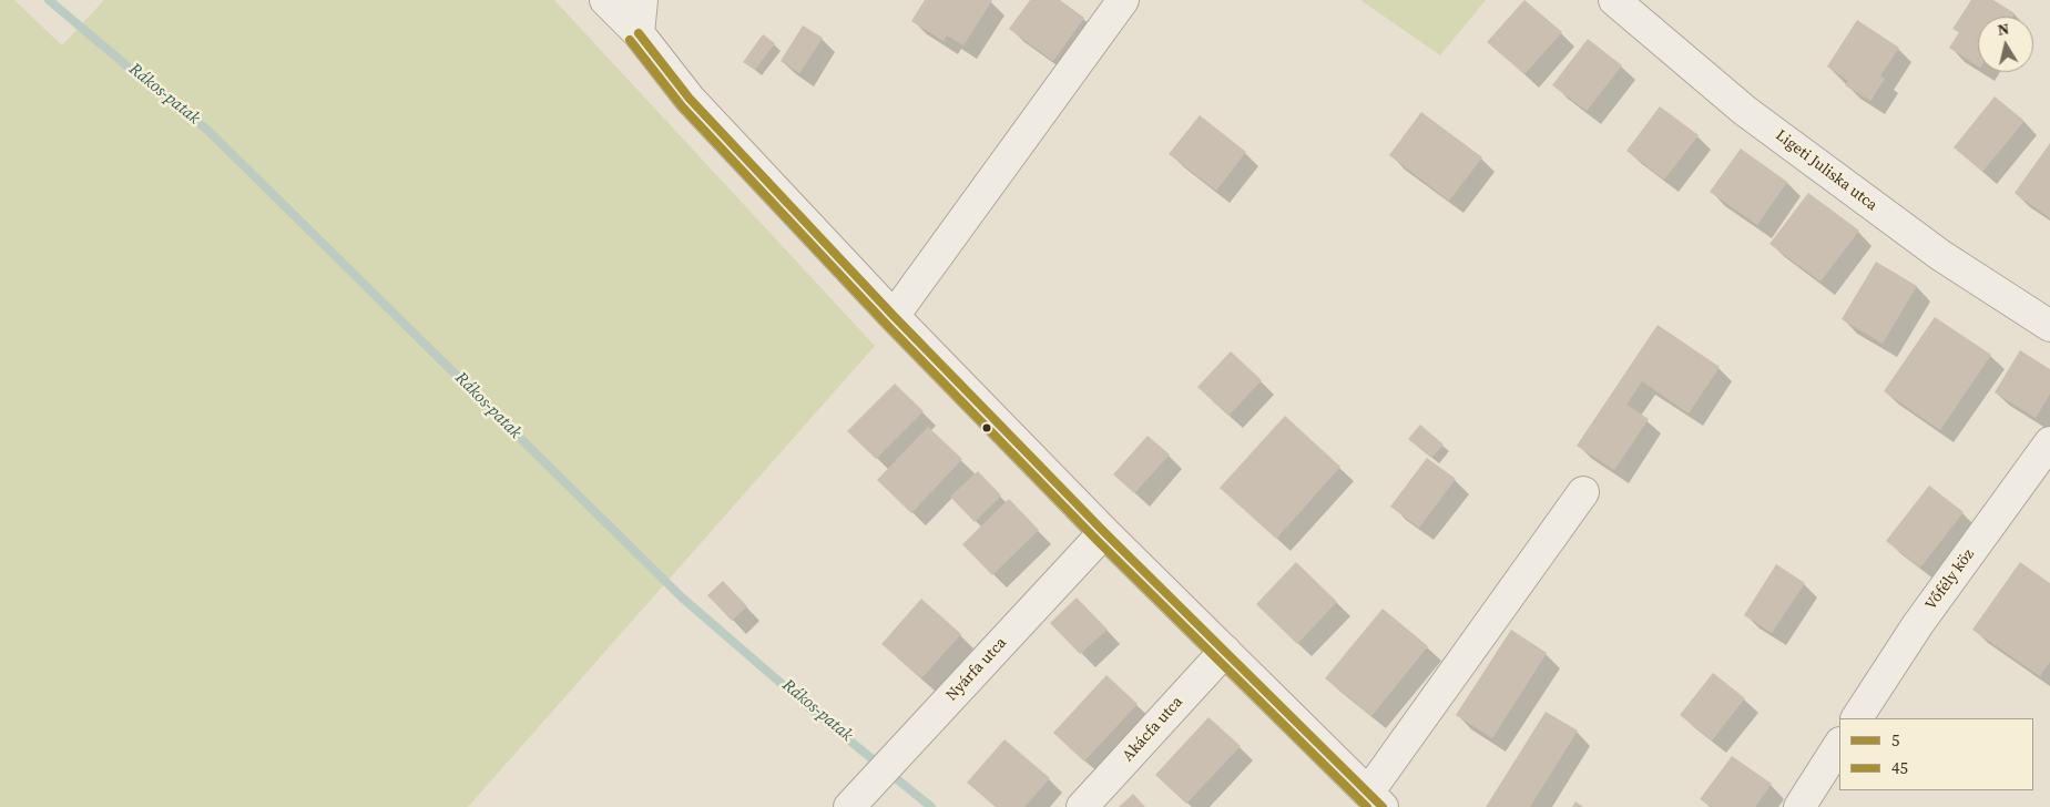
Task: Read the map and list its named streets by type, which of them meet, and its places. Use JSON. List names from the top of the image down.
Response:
{
  "streets": {
    "street": [
      "Ligeti Juliska utca",
      "Vőfély köz",
      "Nyárfa utca",
      "Akácfa utca"
    ]
  },
  "water": ["Rákos-patak"],
  "lines": ["transit line 5", "transit line 45"],
  "legend": ["5", "45"],
  "north": "top"
}
